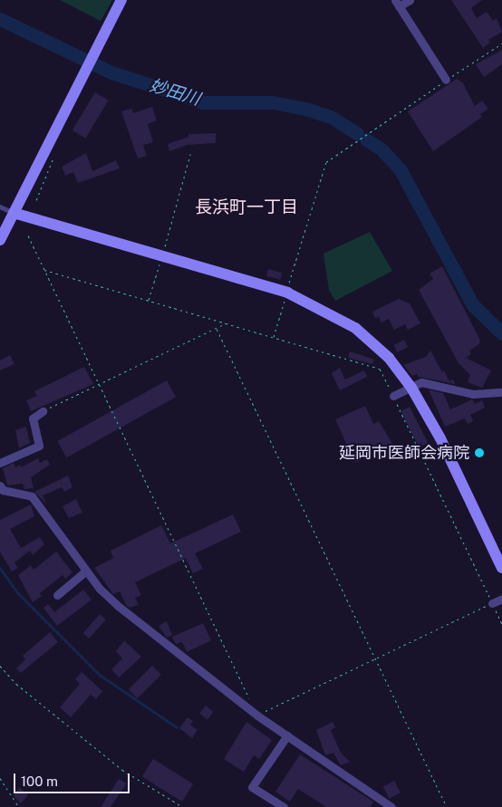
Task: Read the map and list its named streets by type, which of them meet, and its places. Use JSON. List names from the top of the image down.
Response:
{
  "districts": ["長浜町一丁目"],
  "water": ["妙田川"],
  "places": ["延岡市医師会病院"],
  "scale_bar": "100 m"
}
